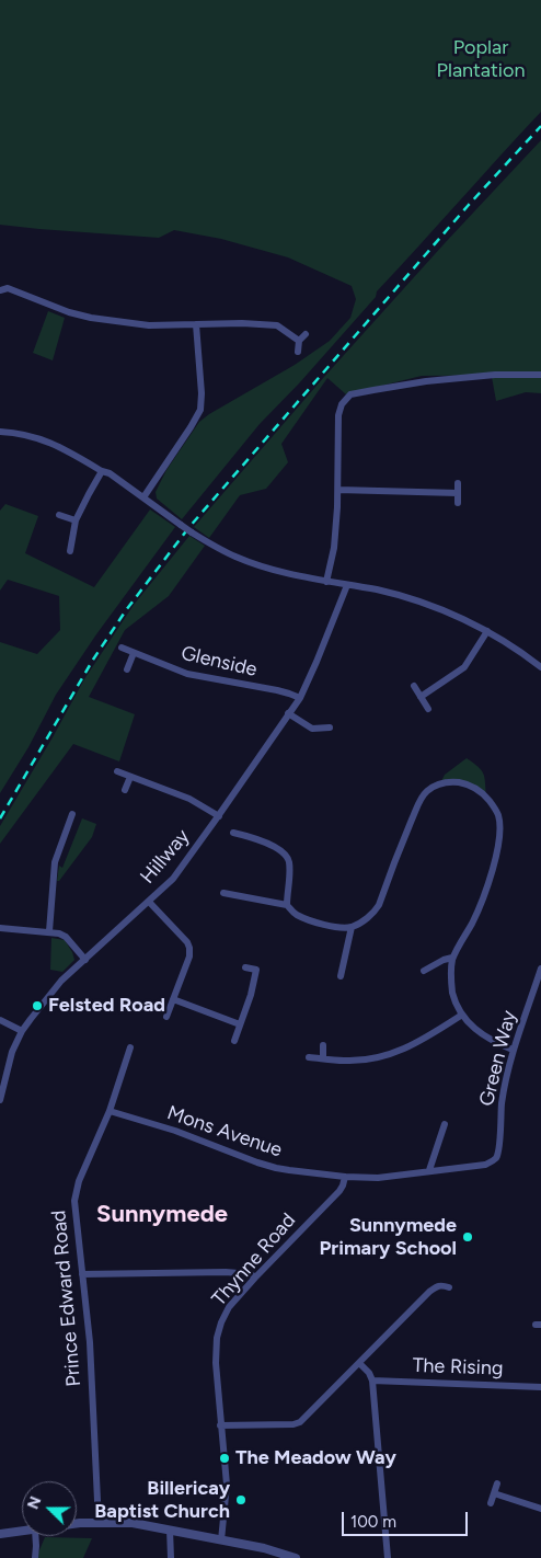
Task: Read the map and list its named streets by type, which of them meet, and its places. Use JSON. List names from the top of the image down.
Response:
{
  "streets": {
    "street": [
      "Glenside",
      "Hillway",
      "Green Way",
      "Mons Avenue",
      "Thynne Road",
      "Prince Edward Road",
      "The Rising"
    ]
  },
  "crossings": [
    ["Glenside", "Hillway"],
    ["Green Way", "Mons Avenue"],
    ["Mons Avenue", "Thynne Road"],
    ["Mons Avenue", "Prince Edward Road"]
  ],
  "districts": ["Sunnymede"],
  "parks": ["Poplar Plantation"],
  "places": [
    "Felsted Road",
    "Sunnymede Primary School",
    "The Meadow Way",
    "Billericay Baptist Church"
  ],
  "scale_bar": "100 m",
  "north": "left"
}
